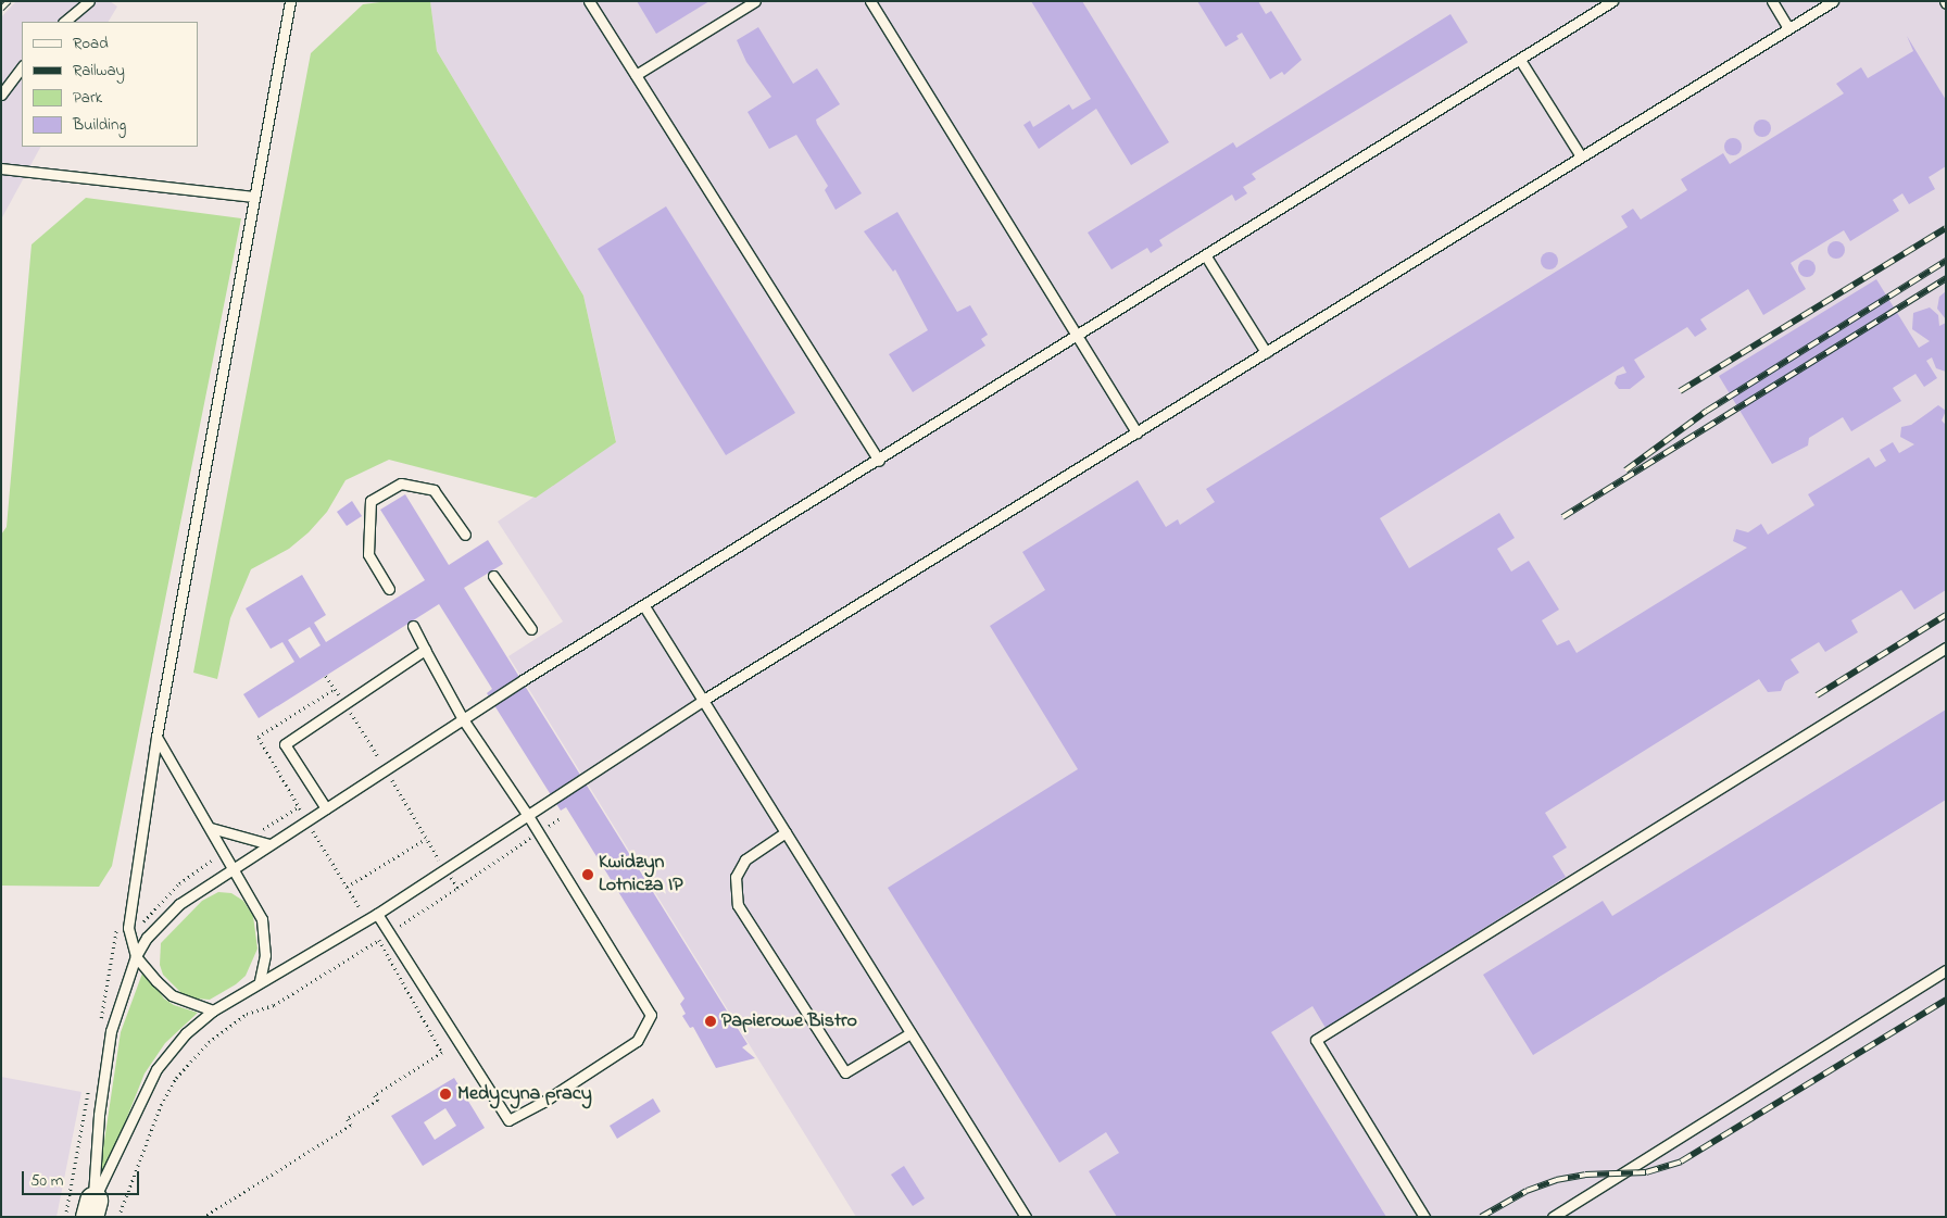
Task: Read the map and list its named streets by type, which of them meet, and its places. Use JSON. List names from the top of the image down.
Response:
{
  "places": ["Kwidzyn Lotnicza IP", "Papierowe Bistro", "Medycyna pracy"],
  "legend": [
    "Road",
    "Railway",
    "Park",
    "Building"
  ],
  "scale_bar": "50 m"
}
